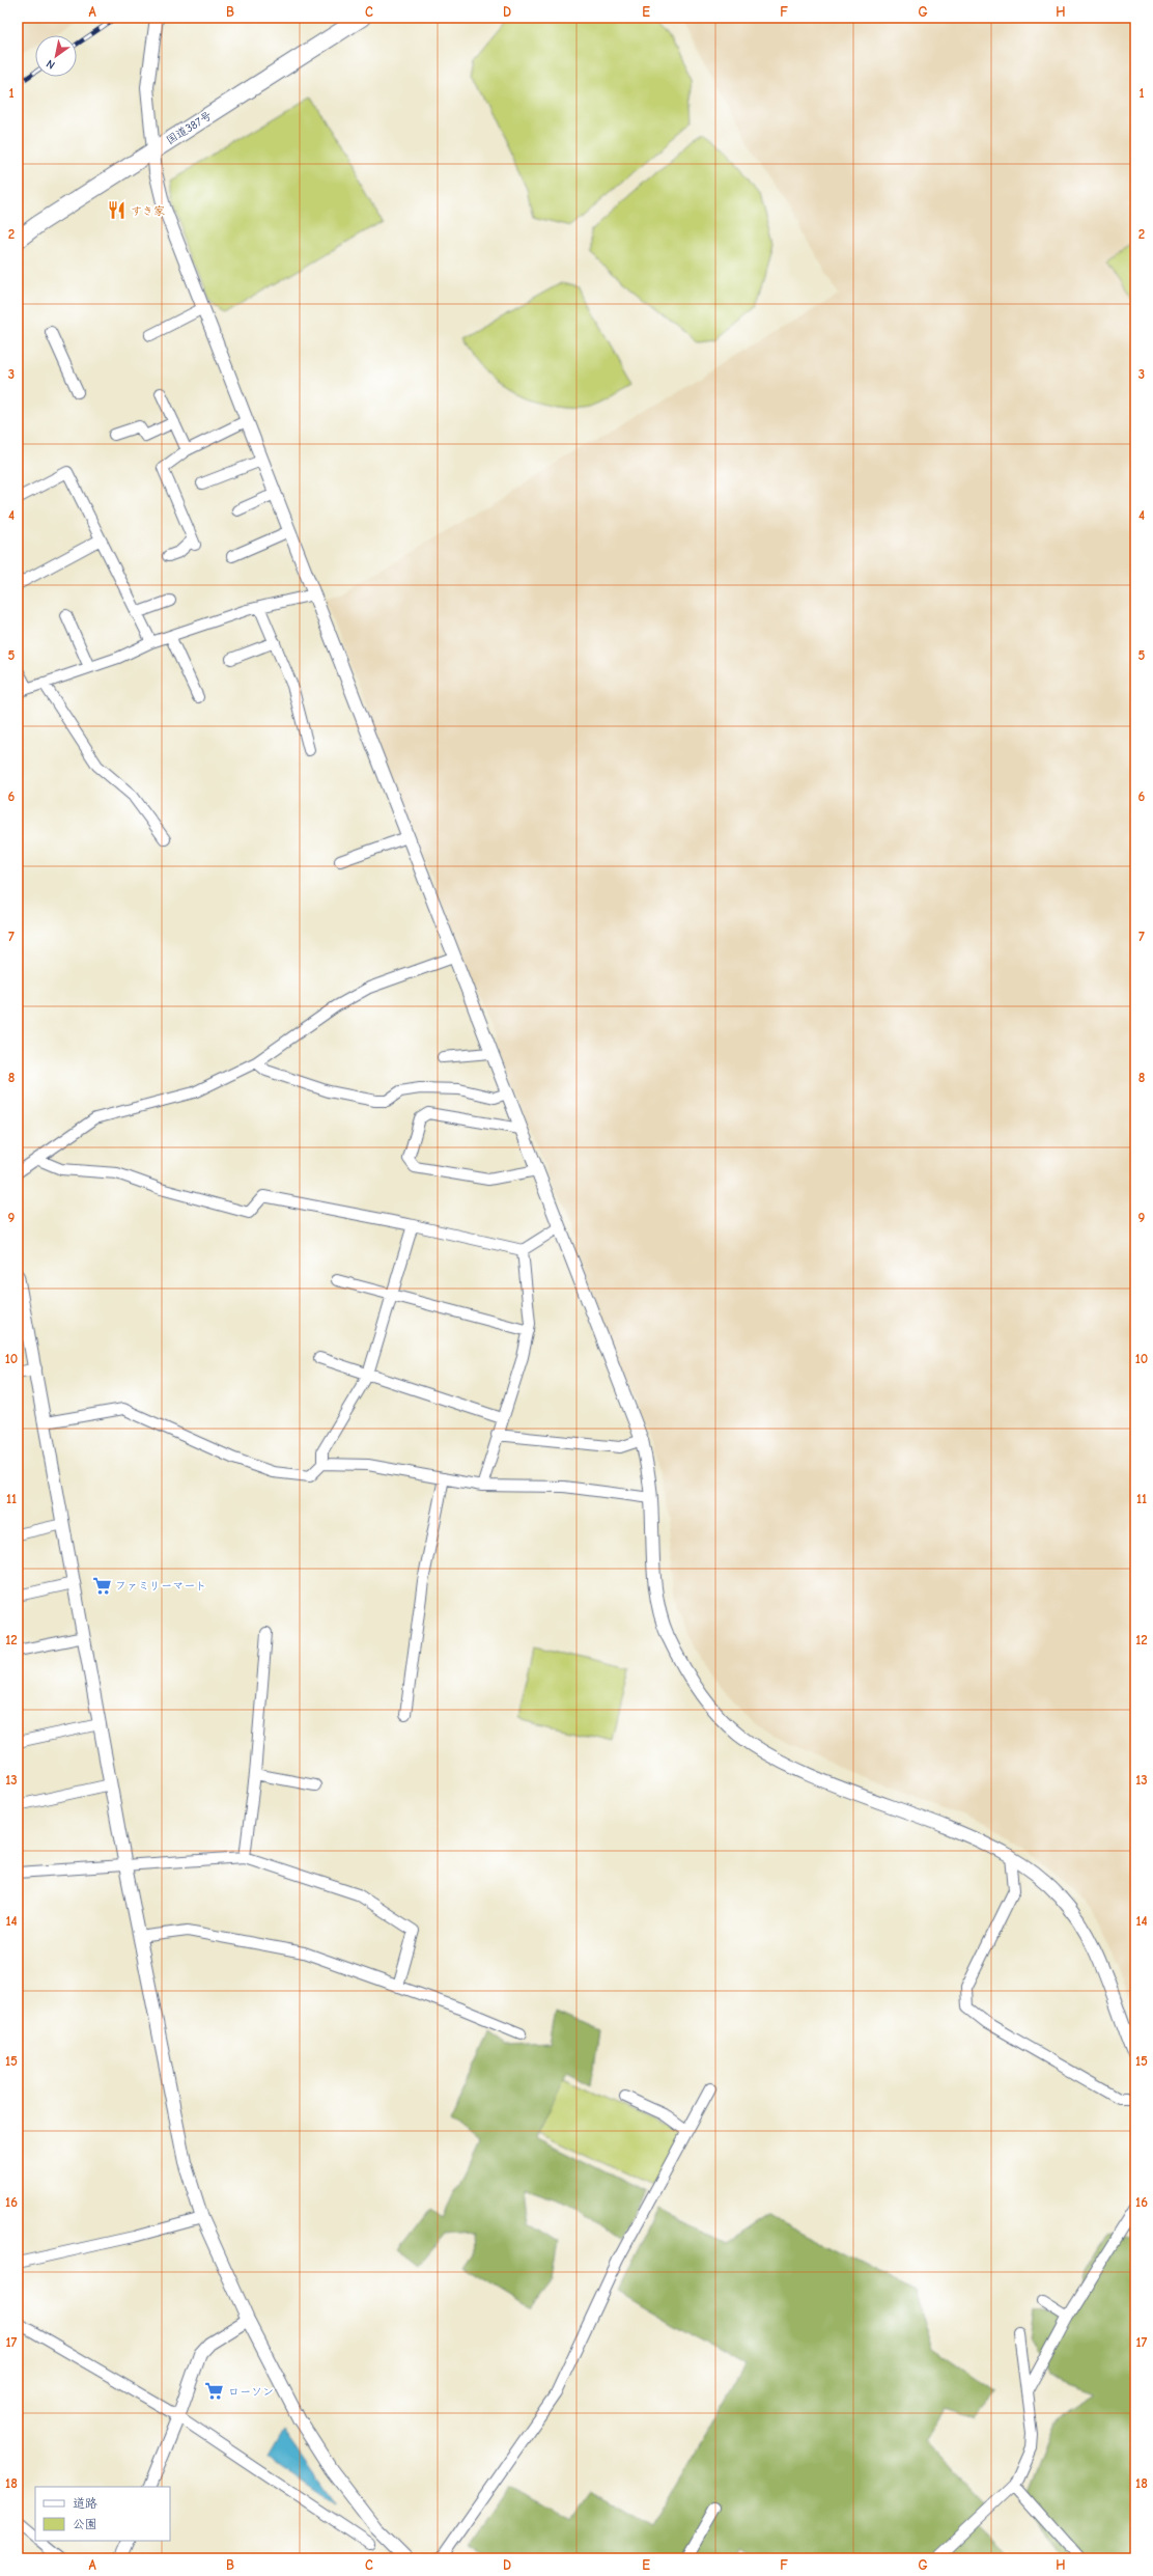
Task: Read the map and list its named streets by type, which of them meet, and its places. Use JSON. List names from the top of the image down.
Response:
{
  "streets": {
    "highway": ["国道387号"]
  },
  "places": {
    "restaurant": ["すき家"],
    "supermarket": ["ファミリーマート", "ローソン"]
  },
  "legend": ["道路", "公園"],
  "north": "bottom left",
  "grid": {
    "columns": [
      "A",
      "B",
      "C",
      "D",
      "E",
      "F",
      "G",
      "H"
    ],
    "rows": [
      "1",
      "2",
      "3",
      "4",
      "5",
      "6",
      "7",
      "8",
      "9",
      "10",
      "11",
      "12",
      "13",
      "14",
      "15",
      "16",
      "17",
      "18"
    ]
  }
}
